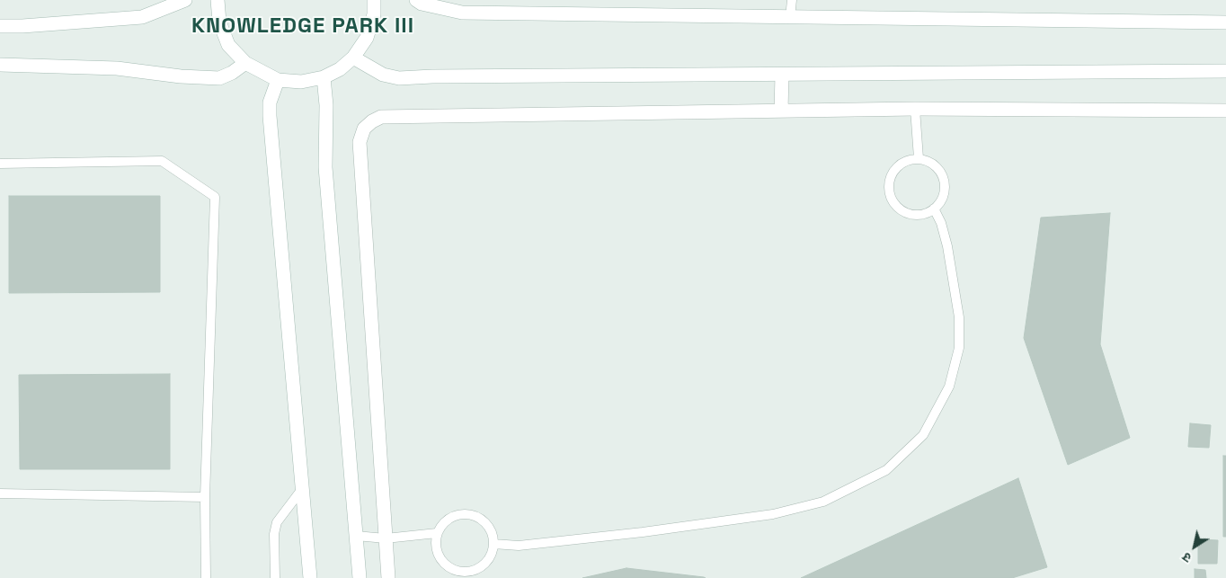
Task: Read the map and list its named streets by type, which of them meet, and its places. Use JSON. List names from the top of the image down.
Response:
{
  "districts": ["KNOWLEDGE PARK III"],
  "north": "bottom left"
}
